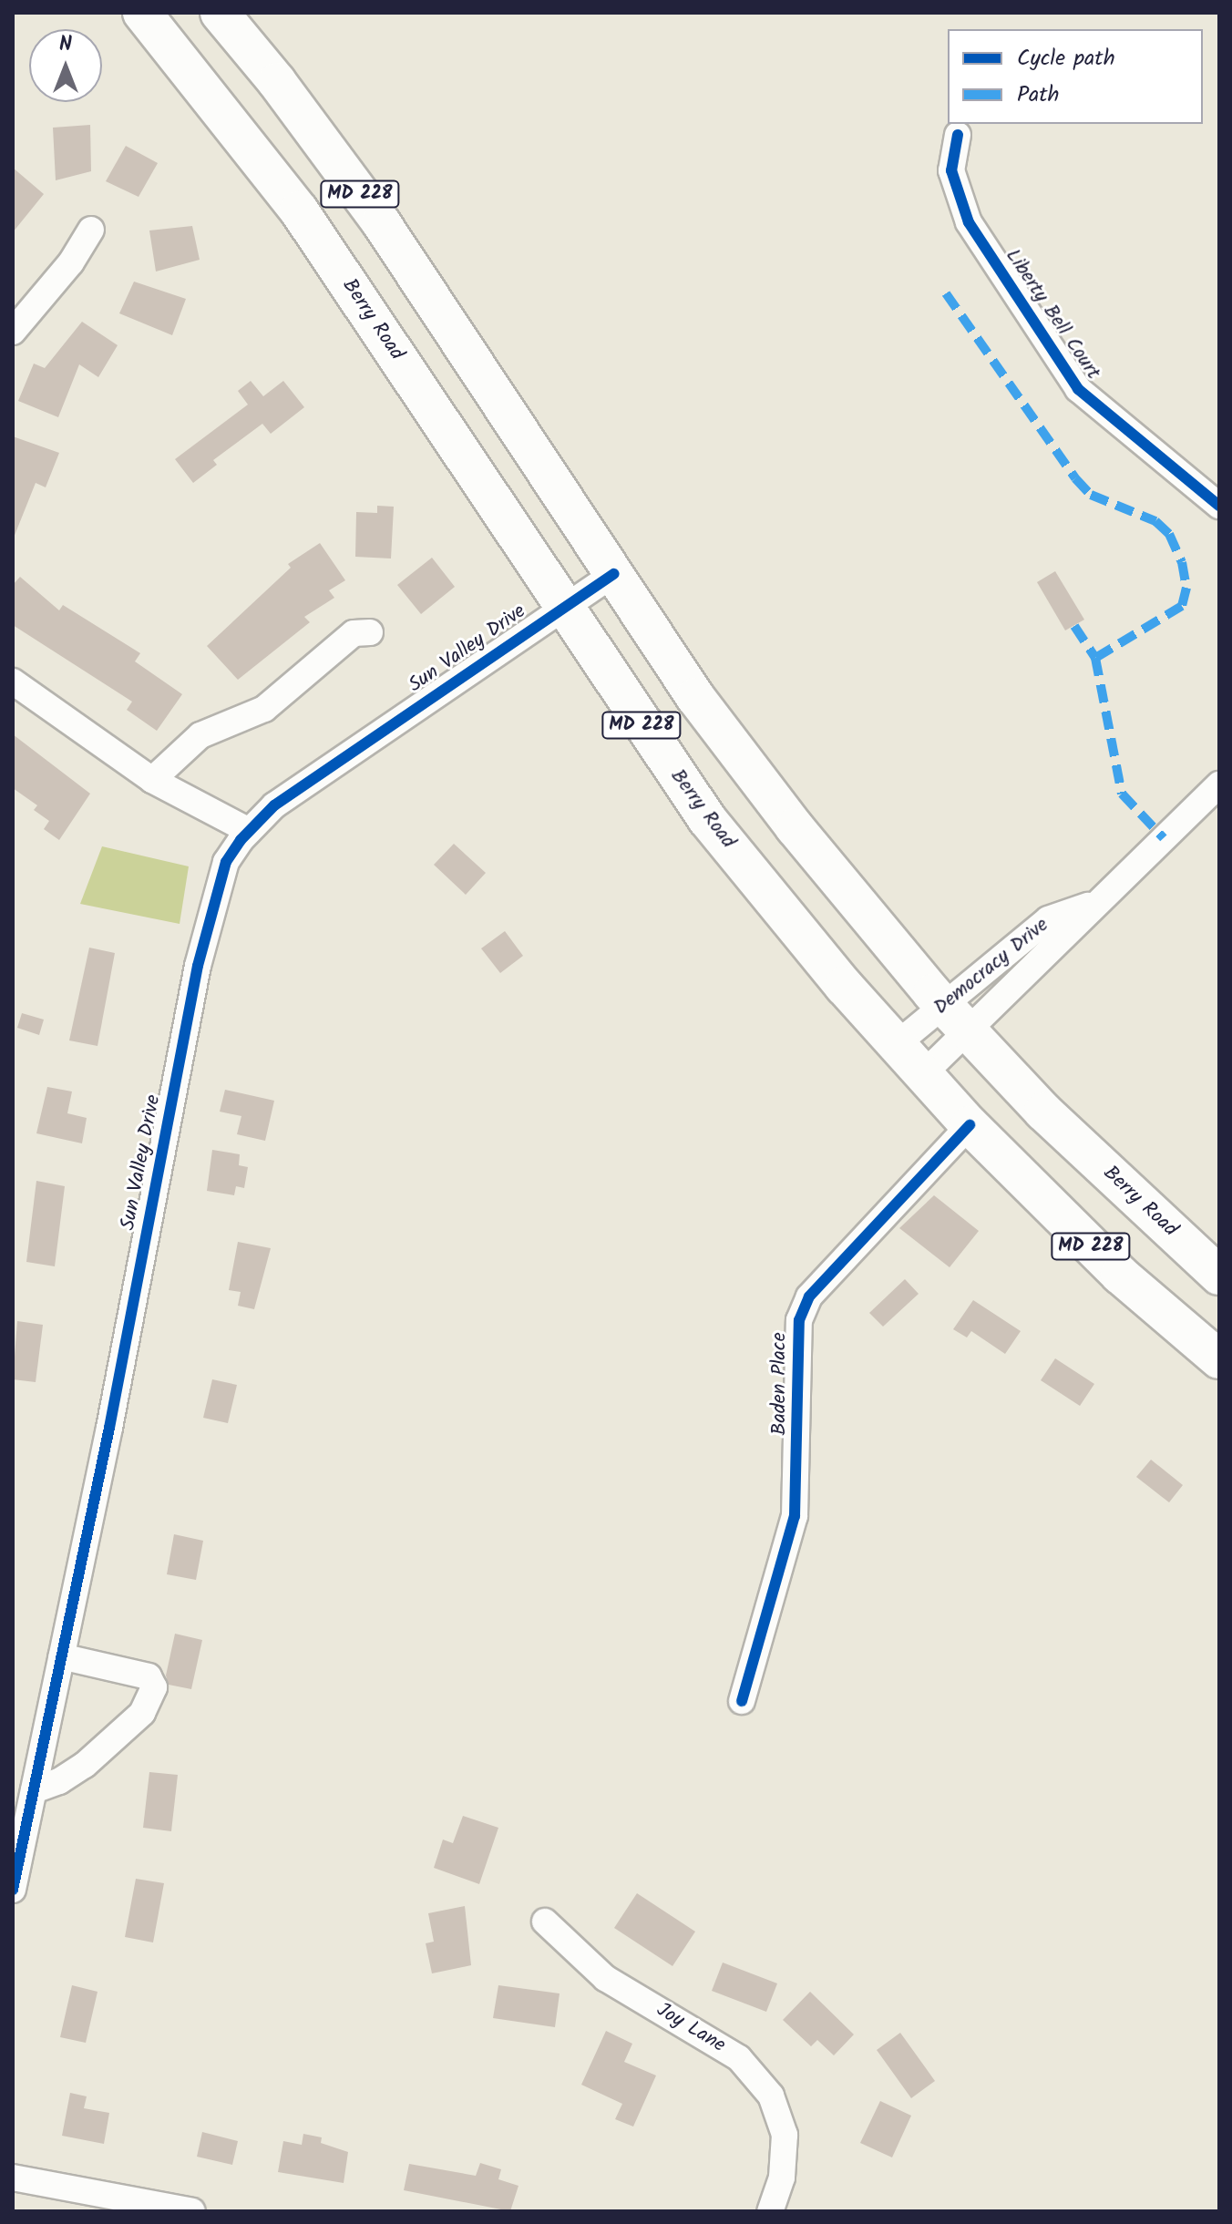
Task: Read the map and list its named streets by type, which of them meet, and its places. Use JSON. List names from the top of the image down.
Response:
{
  "streets": {
    "highway": ["MD 228", "Berry Road"],
    "street": [
      "Liberty Bell Court",
      "Sun Valley Drive",
      "Democracy Drive",
      "Baden Place",
      "Joy Lane"
    ]
  },
  "crossings": [
    ["Berry Road", "Sun Valley Drive"],
    ["Berry Road", "Democracy Drive"],
    ["Berry Road", "Baden Place"]
  ],
  "legend": ["Cycle path", "Path"],
  "north": "top"
}
